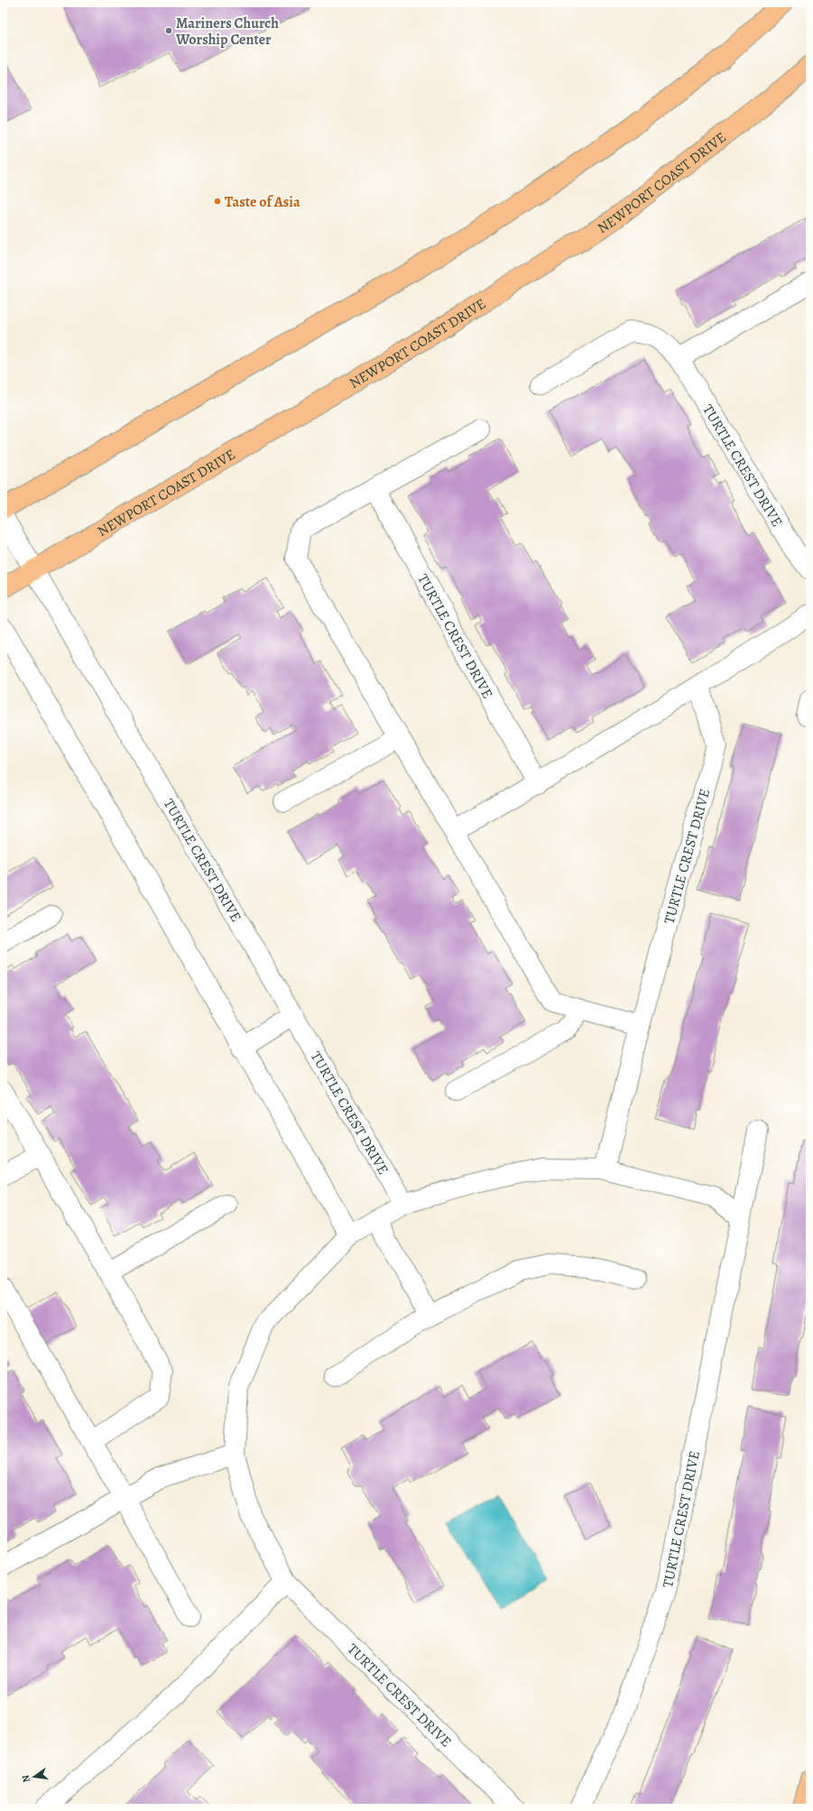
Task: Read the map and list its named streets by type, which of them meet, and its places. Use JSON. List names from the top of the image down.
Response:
{
  "streets": {
    "main road": ["NEWPORT COAST DRIVE"],
    "street": ["TURTLE CREST DRIVE"]
  },
  "crossings": [
    ["NEWPORT COAST DRIVE", "TURTLE CREST DRIVE"]
  ],
  "places": ["Mariners Church Worship Center", "Taste of Asia"],
  "north": "left"
}
